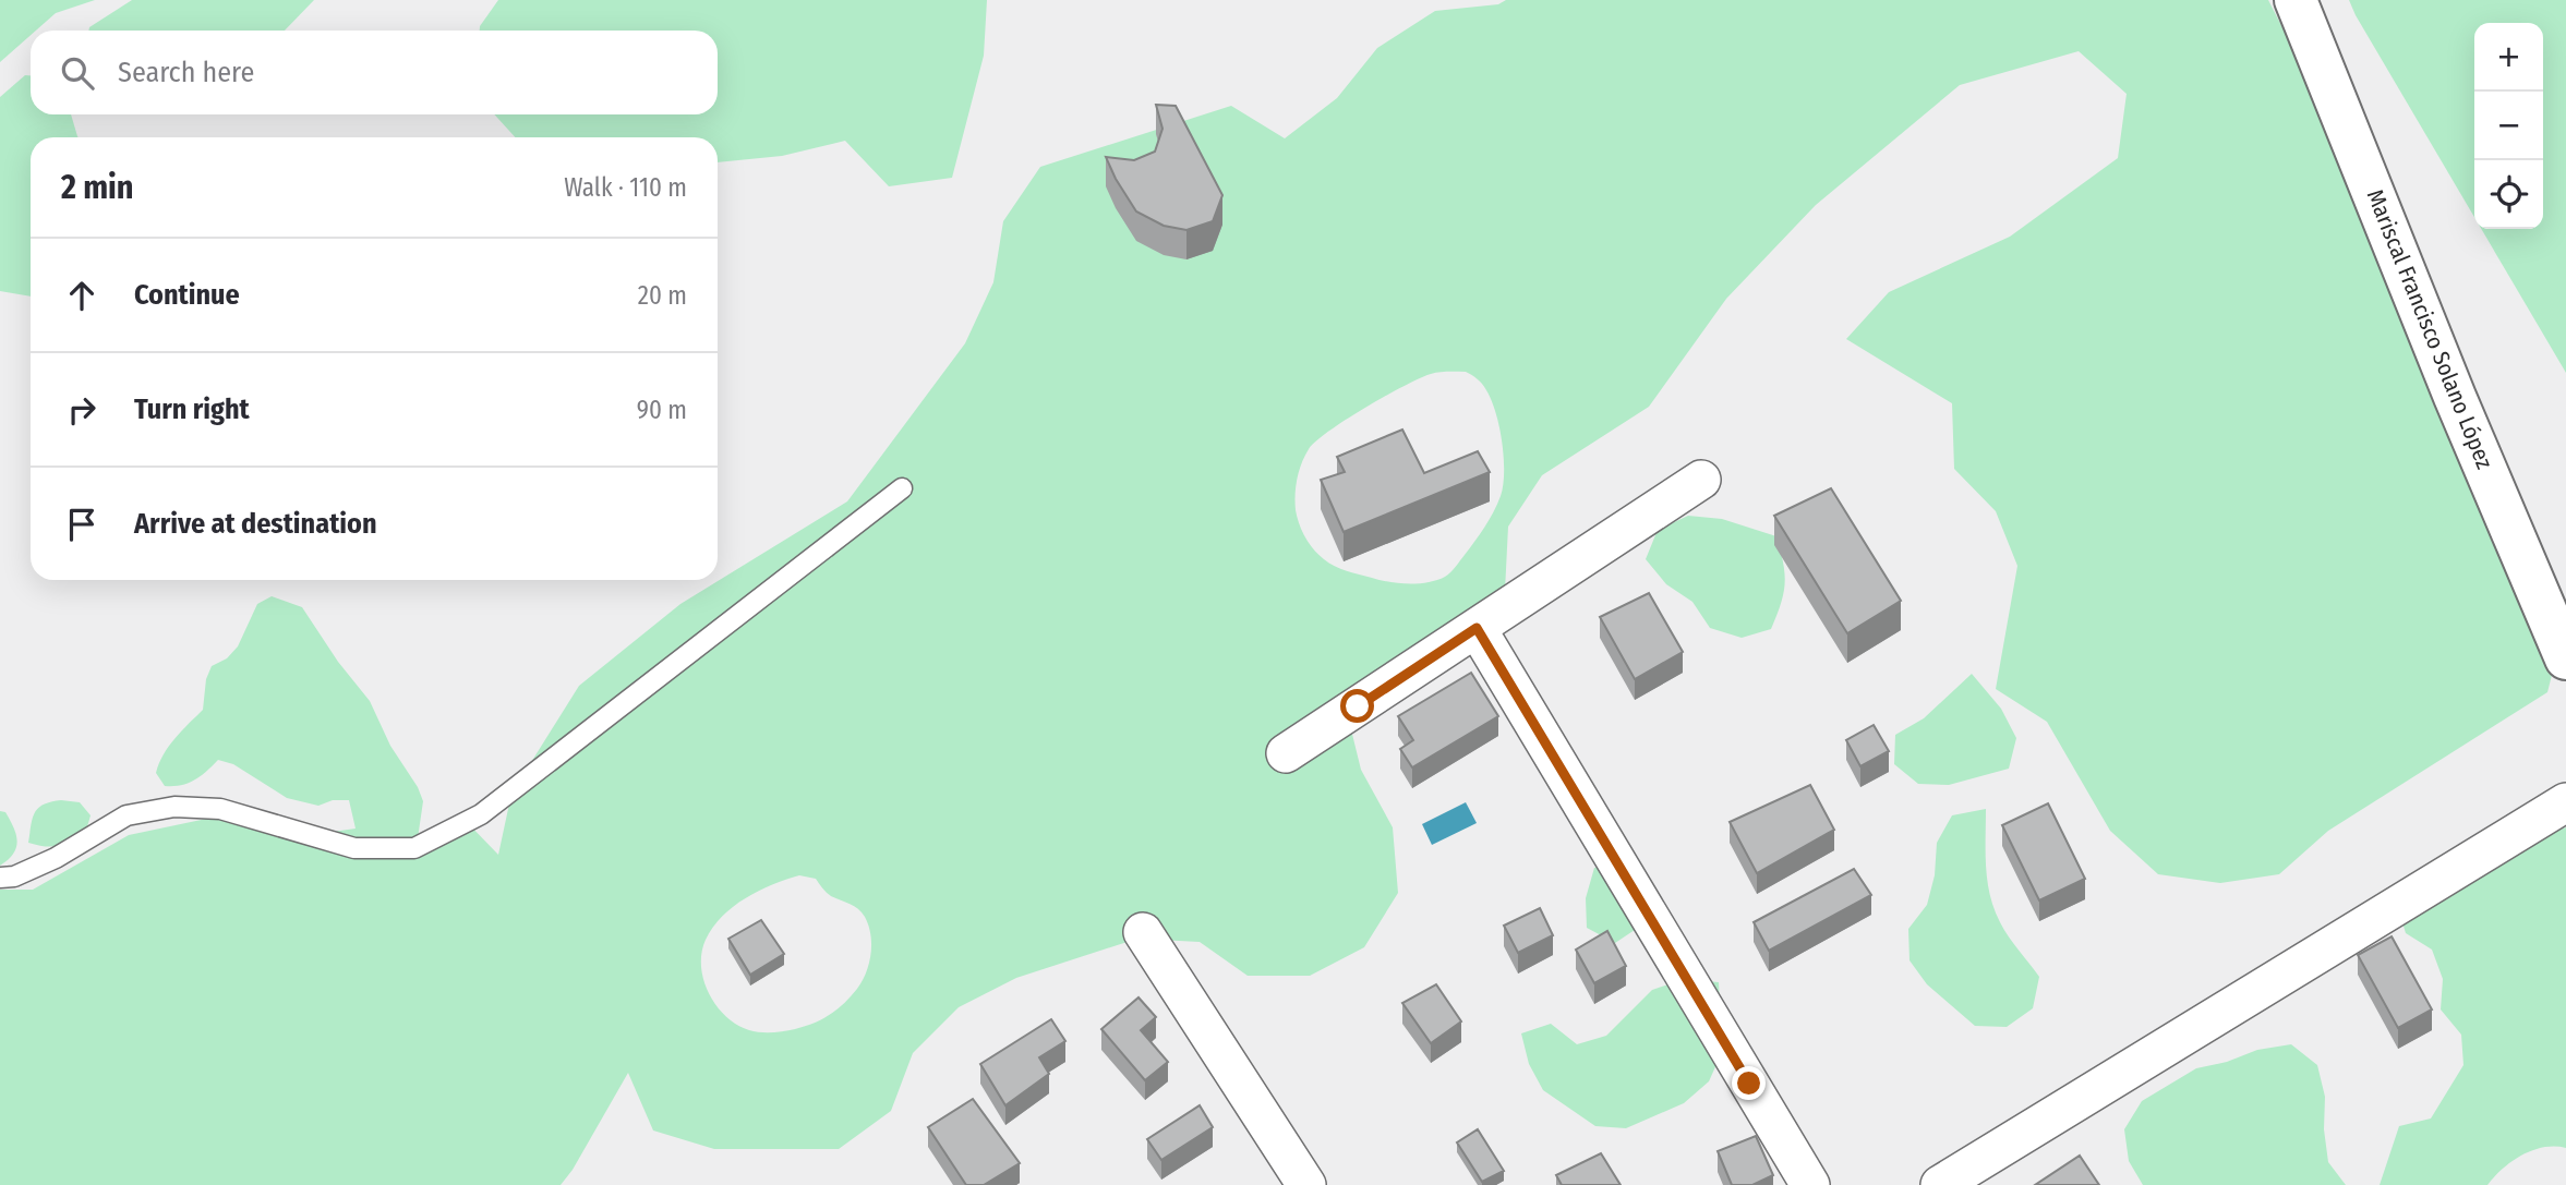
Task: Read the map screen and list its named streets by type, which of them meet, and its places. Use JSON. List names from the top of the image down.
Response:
{
  "streets": {
    "street": ["Mariscal Francisco Solano López"]
  },
  "page": {
    "map_buttons": ["+", "−"],
    "search": "Search here",
    "heading": ["2 min", "Walk · 110 m"],
    "list": [
      ["Continue", "20 m"],
      ["Turn right", "90 m"],
      "Arrive at destination"
    ]
  }
}
